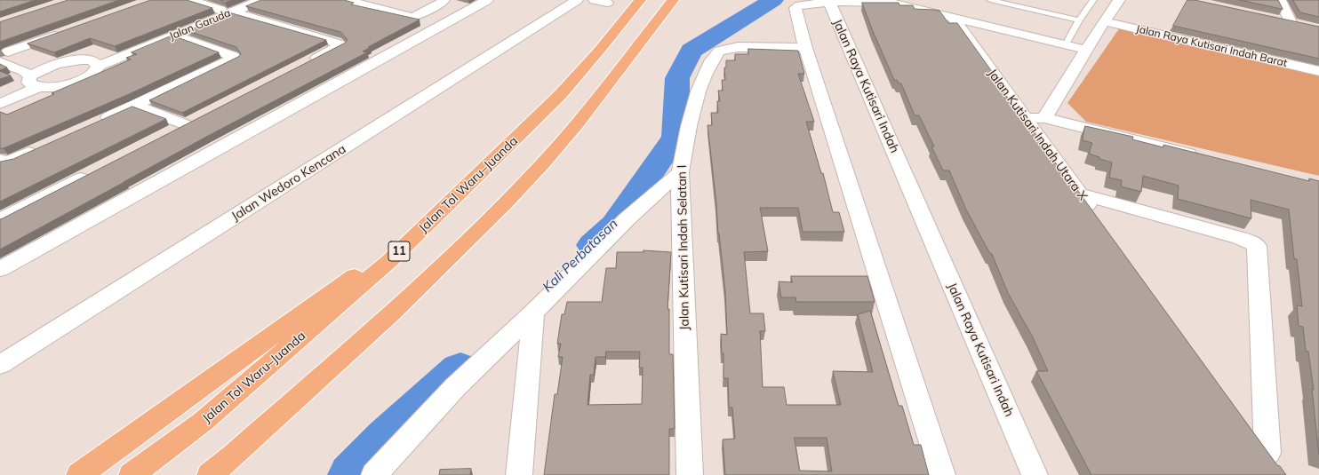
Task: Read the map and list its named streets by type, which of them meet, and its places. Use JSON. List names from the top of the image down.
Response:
{
  "streets": {
    "highway": ["Jalan Tol Waru–Juanda", "11"],
    "street": [
      "Jalan Garuda",
      "Jalan Raya Kutisari Indah Barat",
      "Jalan Raya Kutisari Indah",
      "Jalan Kutisari Indah Utara X",
      "Jalan Wedoro Kencana",
      "Jalan Kutisari Indah Selatan I"
    ]
  },
  "water": ["Kali Perbatasan"]
}
